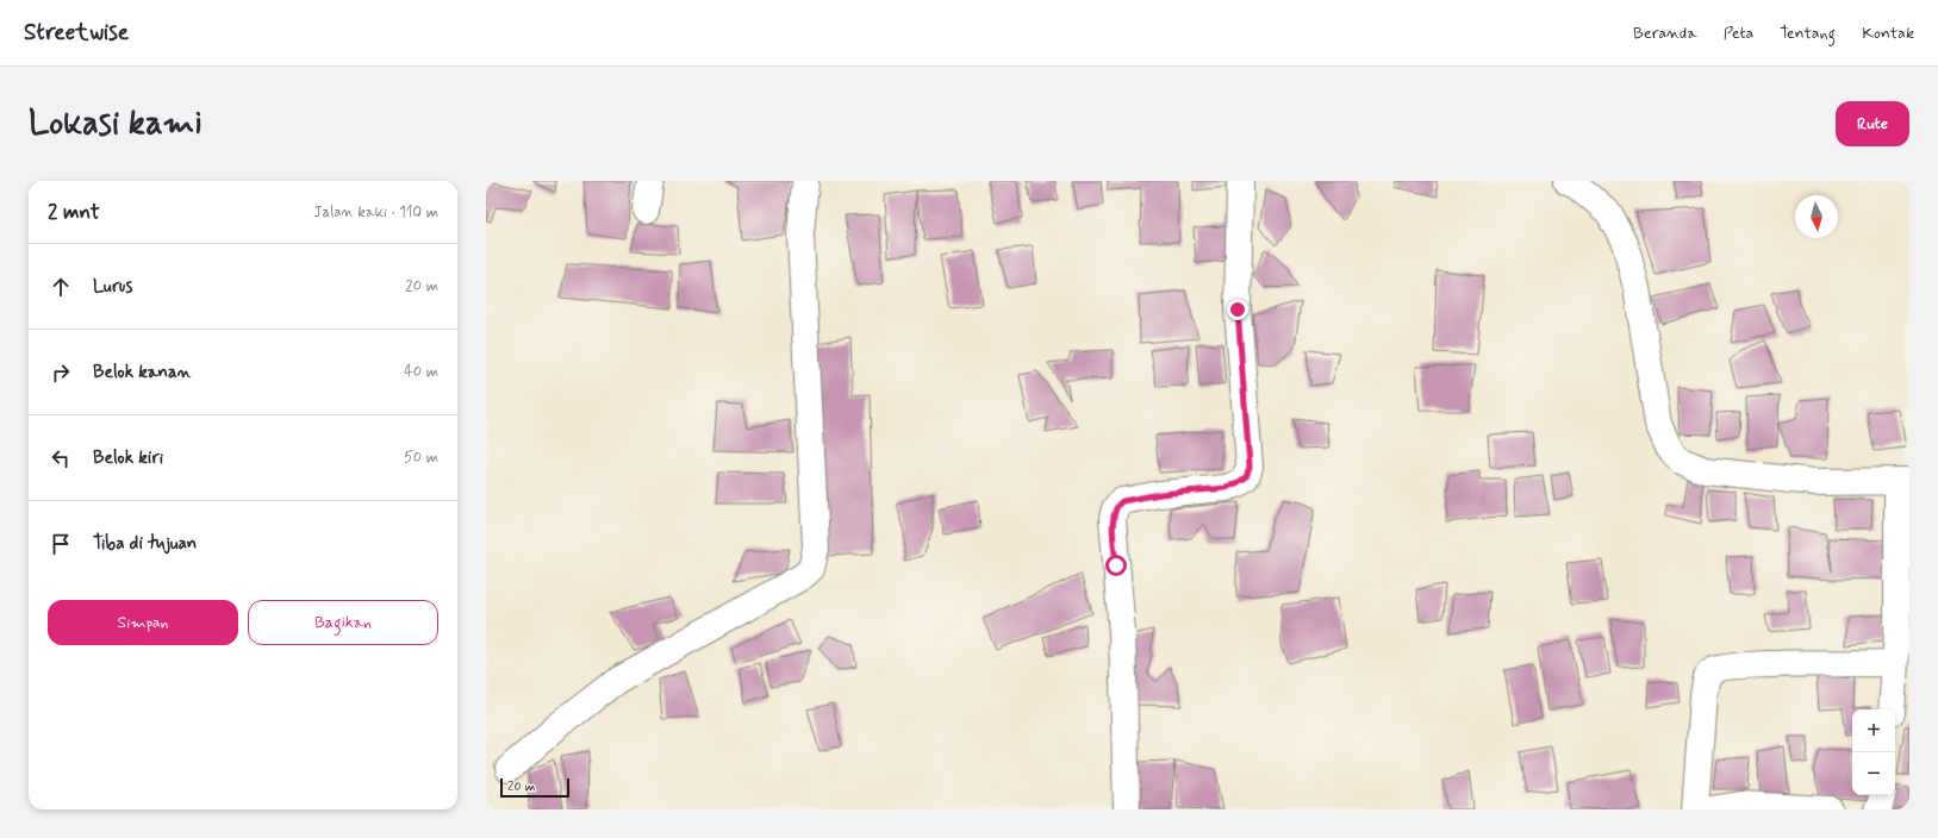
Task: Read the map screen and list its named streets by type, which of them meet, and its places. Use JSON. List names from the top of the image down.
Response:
{
  "scale_bar": "20 m",
  "north": "bottom",
  "page": {
    "header": "Streetwise",
    "nav": [
      "Beranda",
      "Peta",
      "Tentang",
      "Kontak"
    ],
    "buttons": [
      "Rute",
      ["Simpan", "Bagikan"]
    ],
    "title": "Lokasi kami",
    "heading": ["2 mnt", "Jalan kaki · 110 m"],
    "list": [
      ["Lurus", "20 m"],
      ["Belok kanan", "40 m"],
      ["Belok kiri", "50 m"],
      "Tiba di tujuan"
    ],
    "map_buttons": ["+", "−"],
    "scale": "20 m"
  }
}
